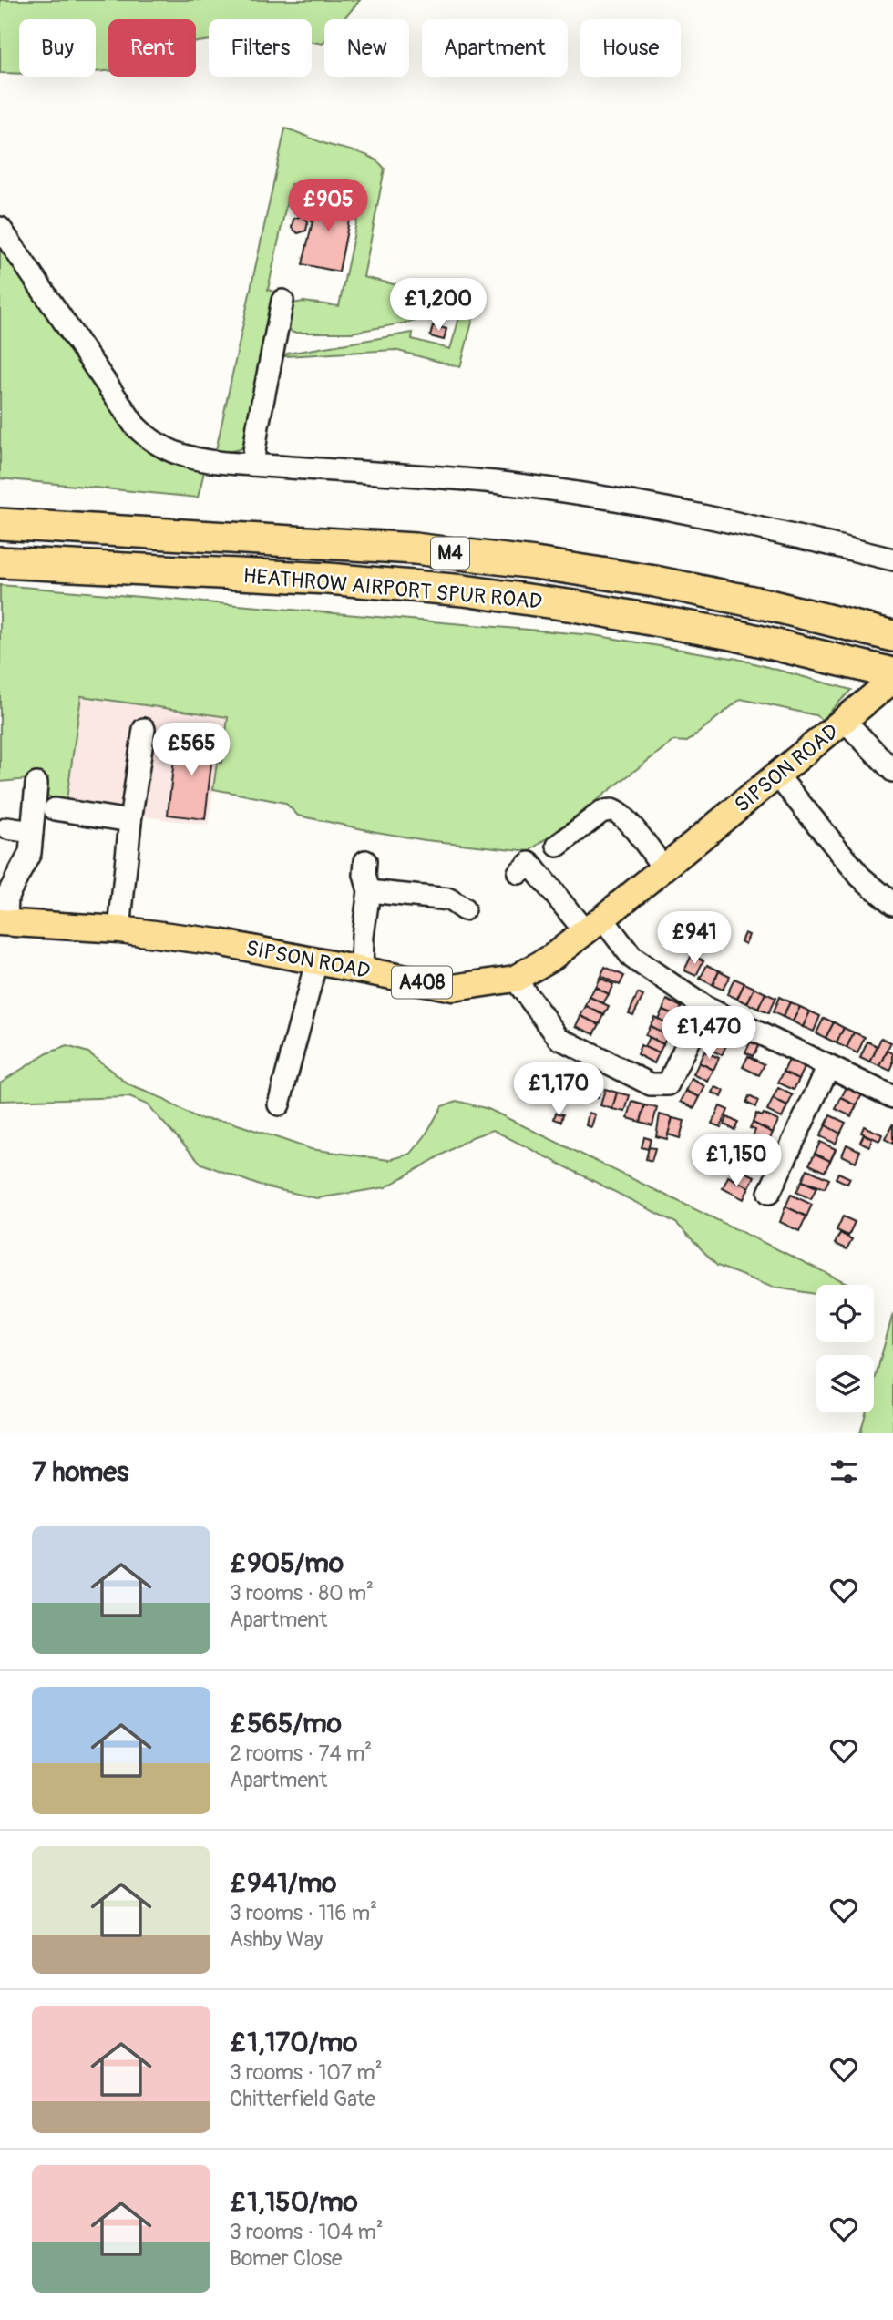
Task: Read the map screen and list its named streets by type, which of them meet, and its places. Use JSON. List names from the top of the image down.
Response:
{
  "streets": {
    "highway": ["M4", "HEATHROW AIRPORT SPUR ROAD"],
    "main road": ["SIPSON ROAD", "A408"]
  },
  "page": {
    "chip": [
      "Buy",
      "Rent",
      "Filters",
      "New",
      "Apartment",
      "House"
    ],
    "price": [
      "£905",
      "£1,200",
      "£565",
      "£941",
      "£1,470",
      "£1,170",
      "£1,150"
    ],
    "heading": "7 homes",
    "list": [
      {
        "name": "£905/mo",
        "note": "3 rooms · 80 m² · Apartment"
      },
      {
        "name": "£565/mo",
        "note": "2 rooms · 74 m² · Apartment"
      },
      {
        "name": "£941/mo",
        "note": "3 rooms · 116 m² · Ashby Way"
      },
      {
        "name": "£1,170/mo",
        "note": "3 rooms · 107 m² · Chitterfield Gate"
      },
      {
        "name": "£1,150/mo",
        "note": "3 rooms · 104 m² · Bomer Close"
      }
    ]
  }
}
